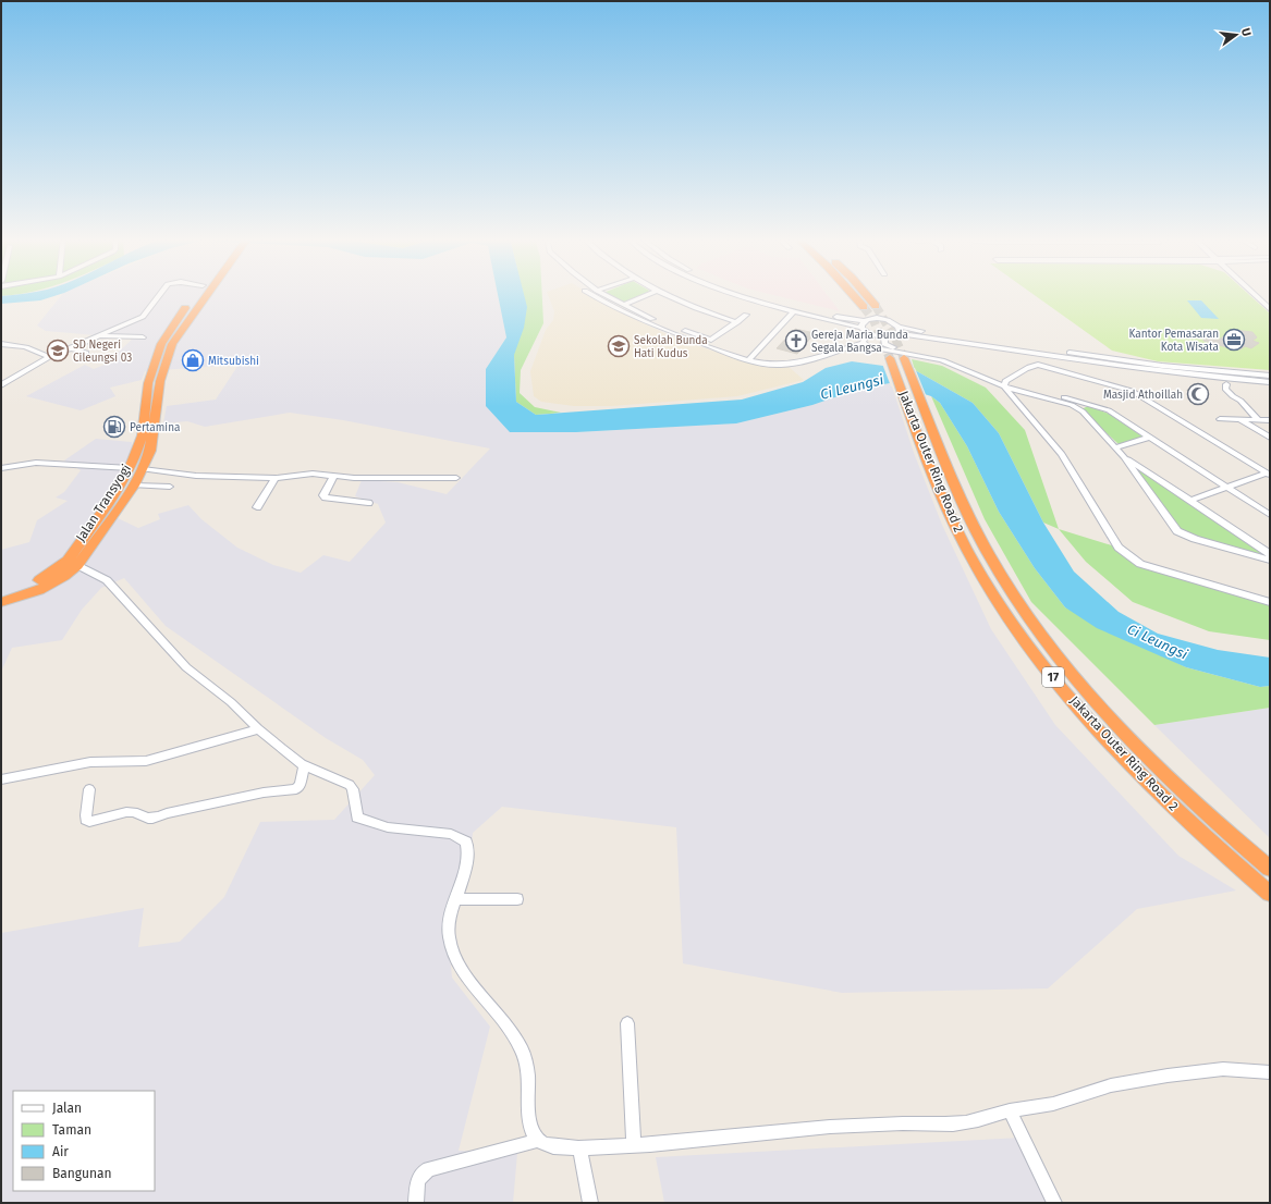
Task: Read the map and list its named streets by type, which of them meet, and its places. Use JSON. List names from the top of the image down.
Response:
{
  "streets": {
    "highway": ["Jakarta Outer Ring Road 2", "Jalan Transyogi", "17"]
  },
  "water": ["Ci Leungsi"],
  "places": {
    "office": ["Kantor Pemasaran Kota Wisata"],
    "church": ["Gereja Maria Bunda Segala Bangsa"],
    "school or university": ["Sekolah Bunda Hati Kudus", "SD Negeri Cileungsi 03"],
    "shop": ["Mitsubishi"],
    "mosque": ["Masjid Athoillah"],
    "fuel station": ["Pertamina"]
  },
  "legend": [
    "Jalan",
    "Taman",
    "Air",
    "Bangunan"
  ],
  "north": "right"
}
